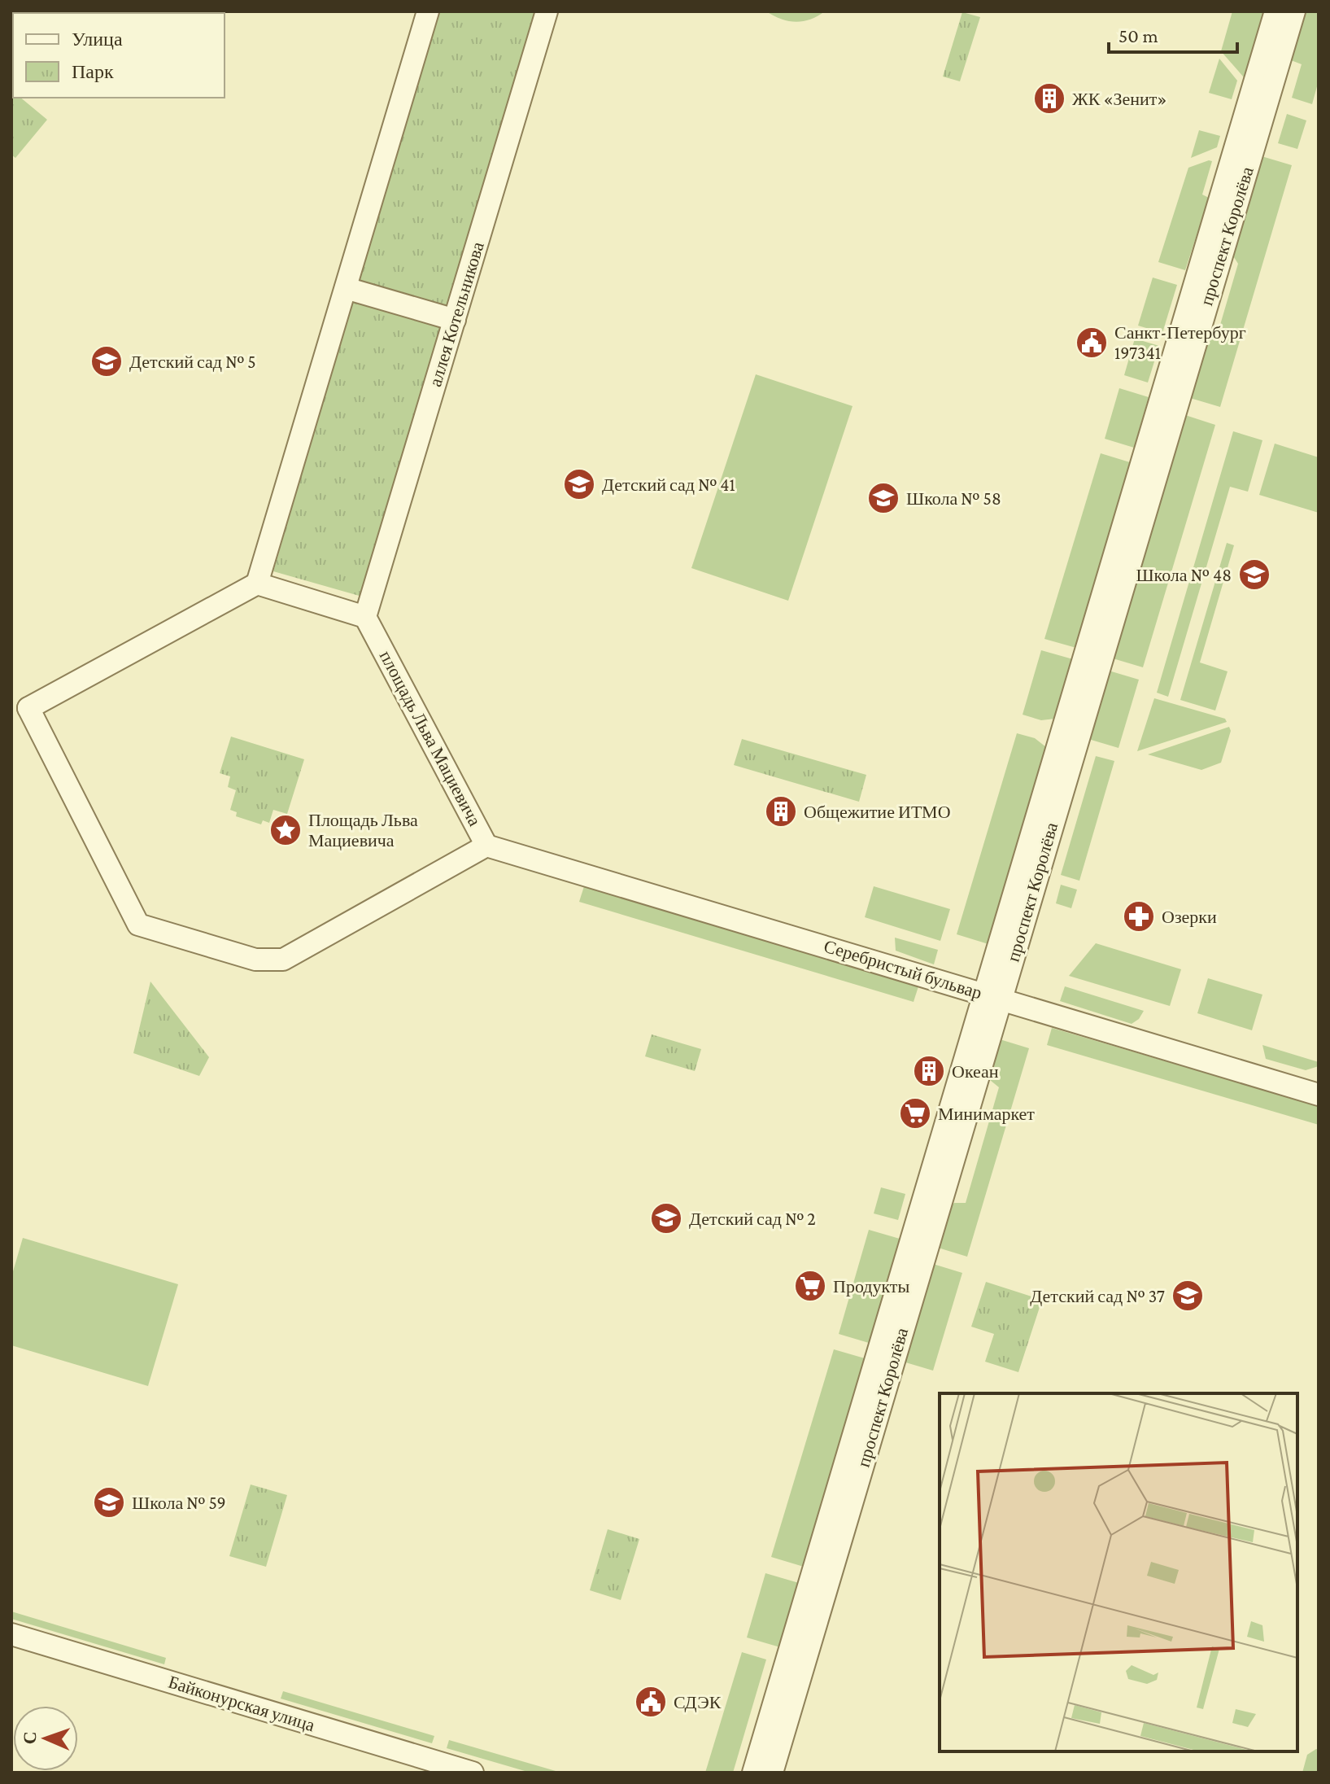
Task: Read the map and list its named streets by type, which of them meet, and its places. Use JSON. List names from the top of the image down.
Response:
{
  "streets": {
    "street": [
      "проспект Королёва",
      "аллея Котельникова",
      "площадь Льва Мациевича",
      "Серебристый бульвар",
      "Байконурская улица"
    ]
  },
  "crossings": [
    ["проспект Королёва", "Серебристый бульвар"],
    ["аллея Котельникова", "площадь Льва Мациевича"],
    ["площадь Льва Мациевича", "Серебристый бульвар"]
  ],
  "places": {
    "building": ["ЖК «Зенит»", "Общежитие ИТМО", "Океан"],
    "public building": ["Санкт-Петербург 197341", "СДЭК"],
    "school or university": [
      "Детский сад № 5",
      "Детский сад № 41",
      "Школа № 58",
      "Школа № 48",
      "Детский сад № 2",
      "Детский сад № 37",
      "Школа № 59"
    ],
    "place": ["Площадь Льва Мациевича"],
    "pharmacy": ["Озерки"],
    "supermarket": ["Минимаркет", "Продукты"]
  },
  "legend": ["Улица", "Парк"],
  "scale_bar": "50 m",
  "north": "left"
}
